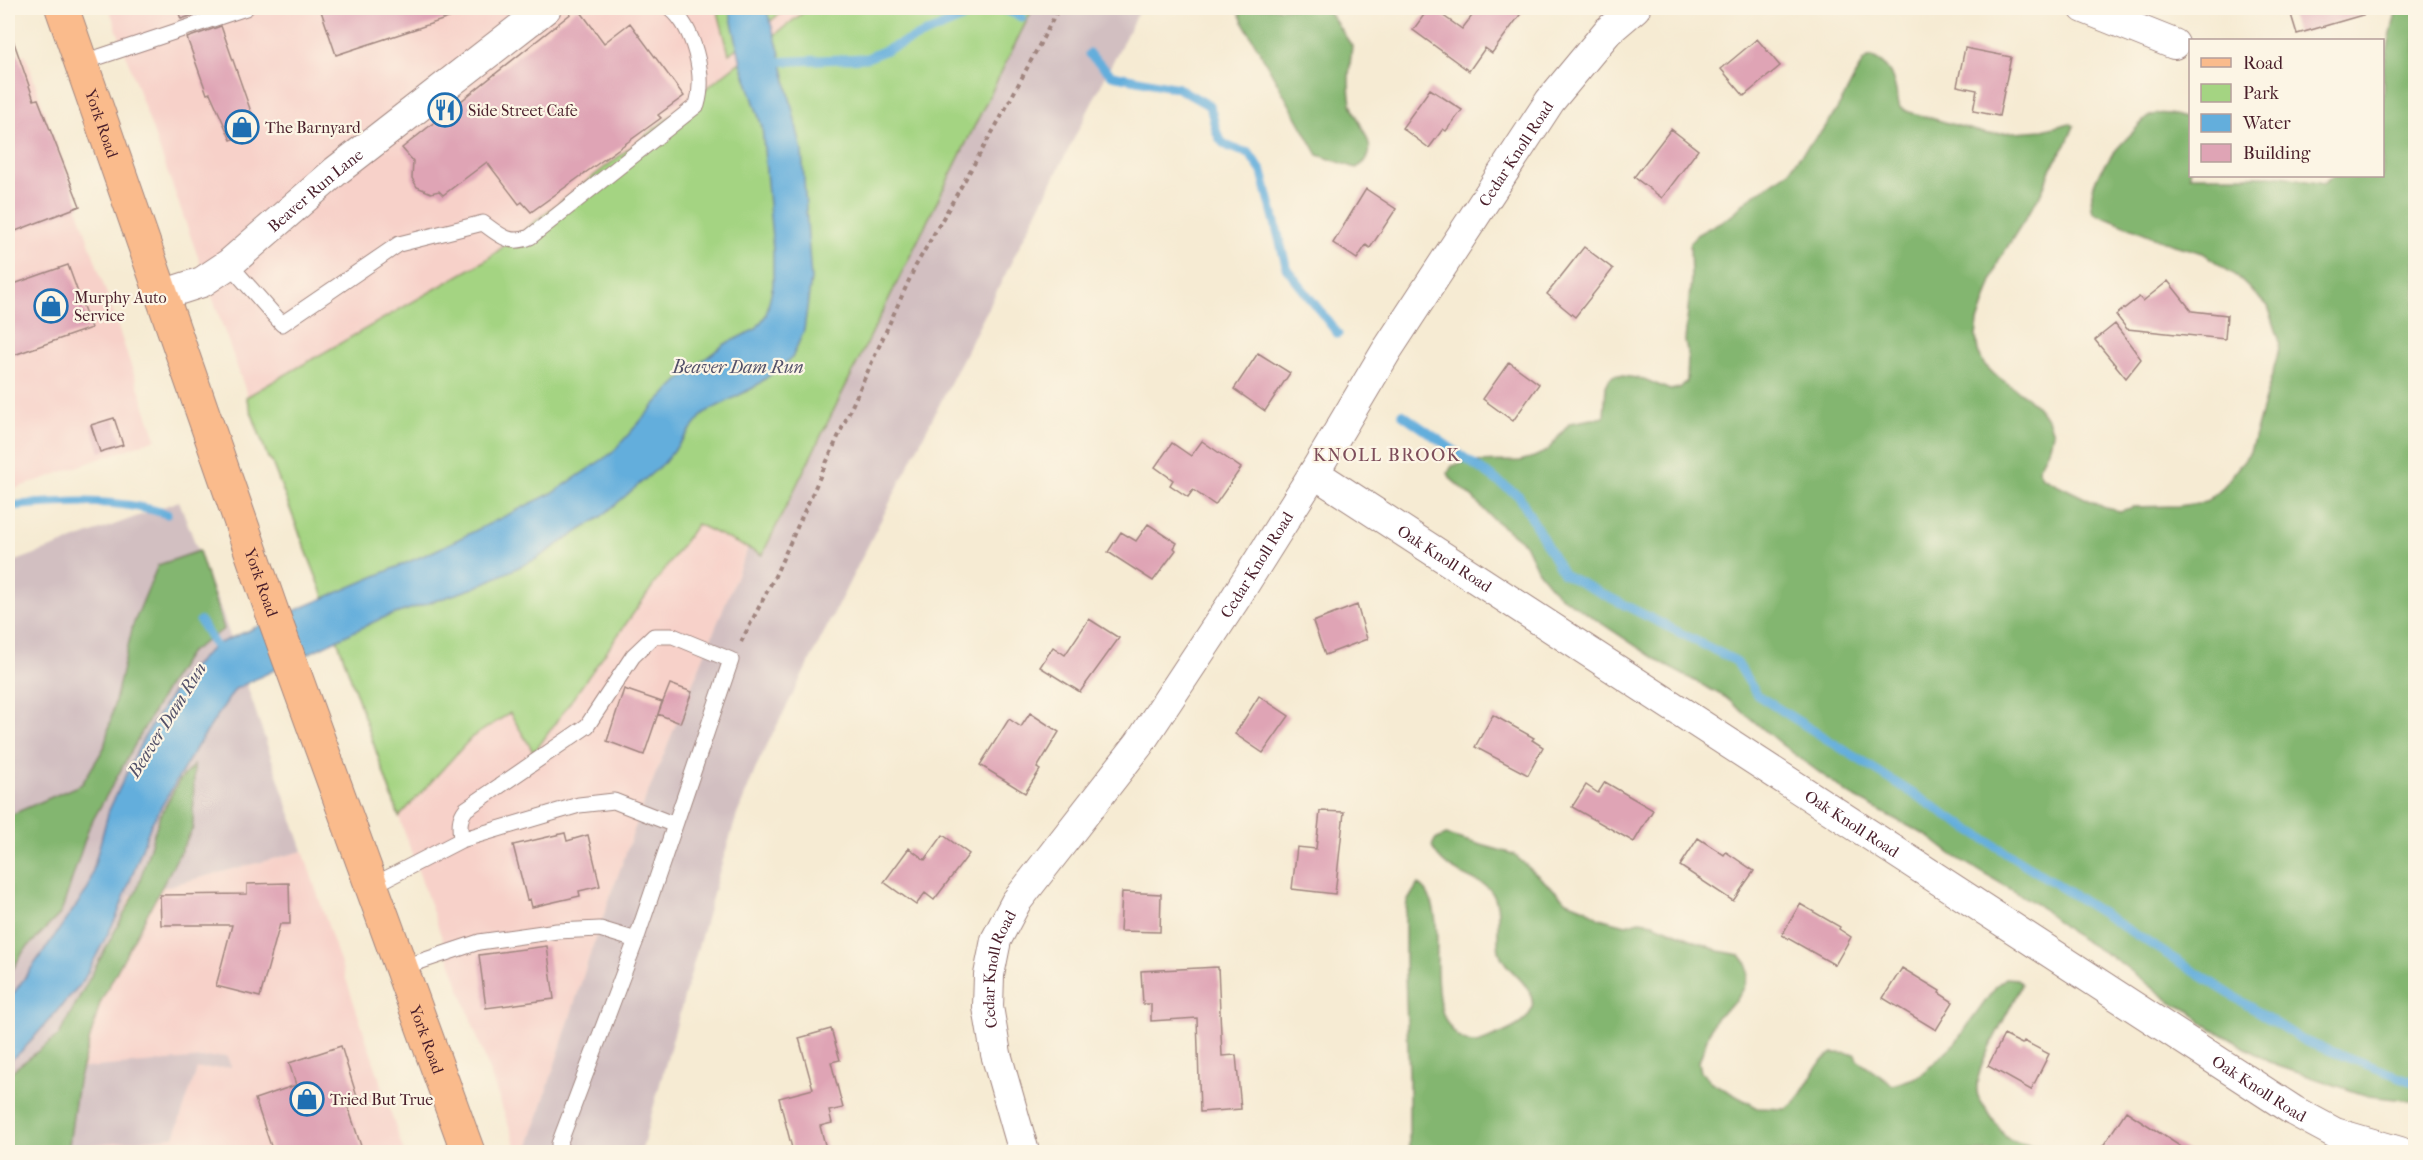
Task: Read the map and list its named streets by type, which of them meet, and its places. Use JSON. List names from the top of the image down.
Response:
{
  "streets": {
    "main road": ["York Road"],
    "street": ["Cedar Knoll Road", "Beaver Run Lane", "Oak Knoll Road"]
  },
  "crossings": [
    ["York Road", "Beaver Run Lane"],
    ["Cedar Knoll Road", "Oak Knoll Road"]
  ],
  "districts": ["KNOLL BROOK"],
  "water": ["Beaver Dam Run"],
  "places": {
    "restaurant": ["Side Street Cafe"],
    "shop": ["The Barnyard", "Murphy Auto Service", "Tried But True"]
  },
  "legend": [
    "Road",
    "Park",
    "Water",
    "Building"
  ]
}
